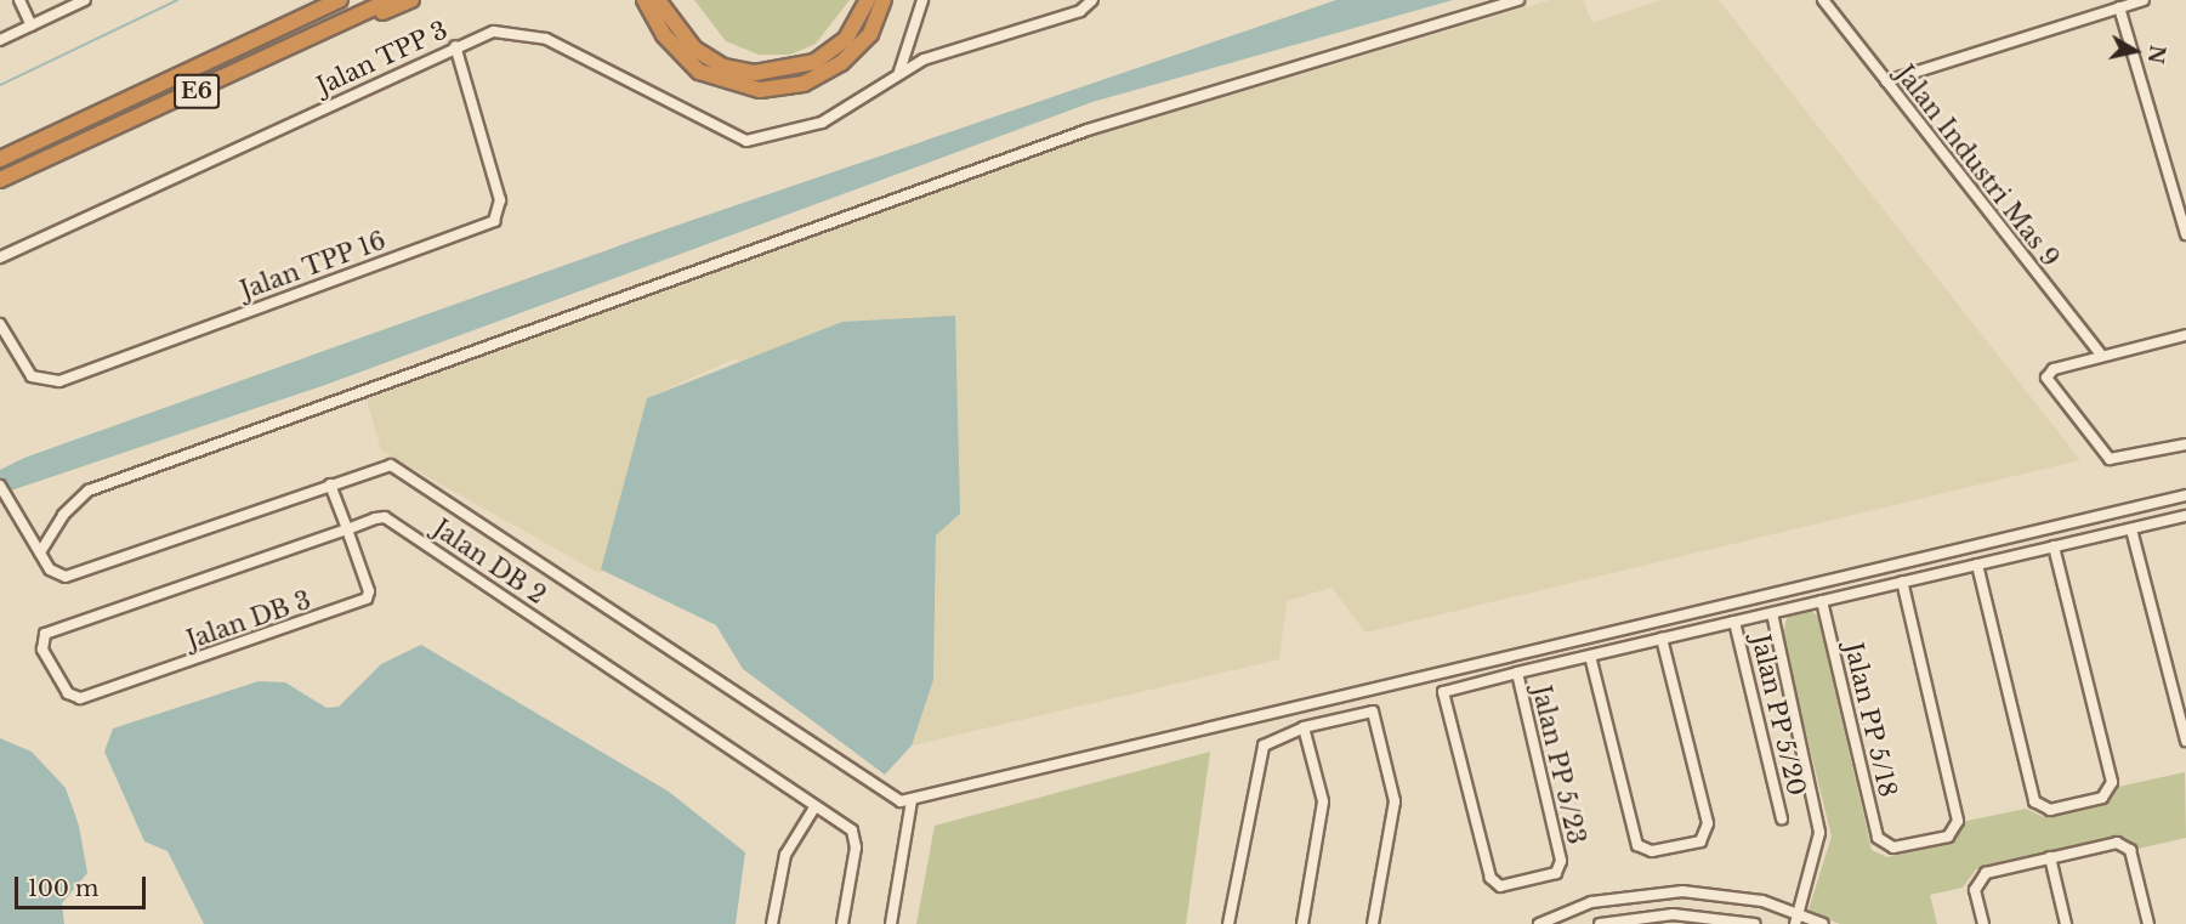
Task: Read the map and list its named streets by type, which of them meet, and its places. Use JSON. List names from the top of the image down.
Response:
{
  "streets": {
    "highway": ["E6"],
    "street": [
      "Jalan TPP 3",
      "Jalan Industri Mas 9",
      "Jalan TPP 16",
      "Jalan DB 2",
      "Jalan DB 3",
      "Jalan PP 5/20",
      "Jalan PP 5/18",
      "Jalan PP 5/23"
    ]
  },
  "crossings": [
    ["Jalan TPP 3", "Jalan TPP 16"],
    ["Jalan DB 2", "Jalan DB 3"]
  ],
  "scale_bar": "100 m",
  "north": "right"
}
